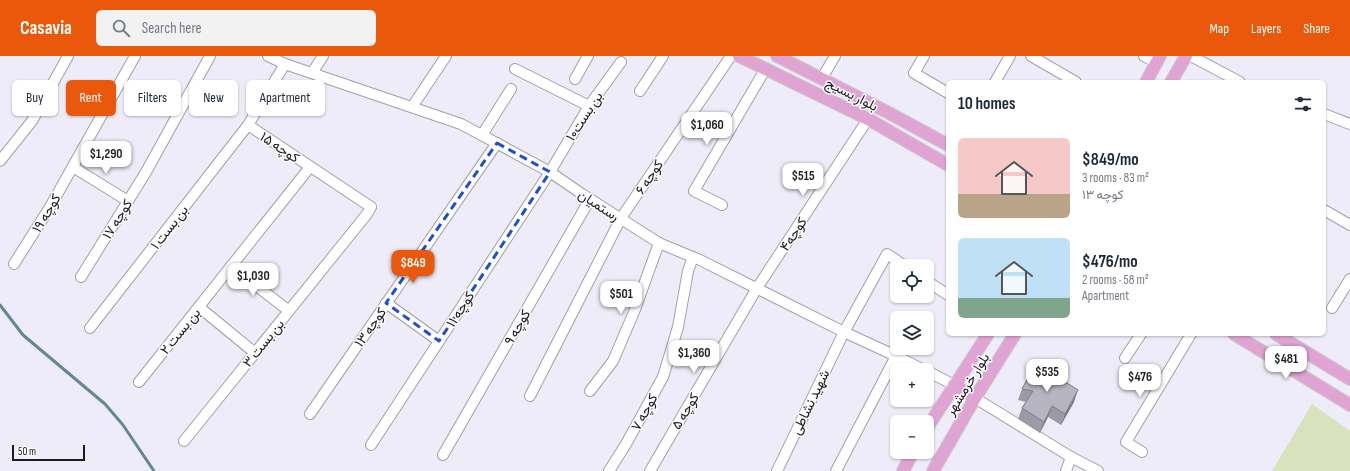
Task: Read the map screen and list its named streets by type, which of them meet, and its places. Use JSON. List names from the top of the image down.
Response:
{
  "streets": {
    "main road": ["بلوار بسیج", "بلوار خرمشهر"],
    "street": [
      "بن بست۱۰",
      "کوچه ۱۵",
      "کوچه ۶",
      "رستمیان",
      "کوچه ۱۹",
      "کوچه ۱۷",
      "بن بست ۱",
      "کوچه۴",
      "کوچه ۱۱",
      "کوچه ۱۳",
      "کوچه ۹",
      "بن بست ۲",
      "بن بست ۳",
      "شهید نشاطی",
      "کوچه ۵",
      "کوچه ۷"
    ]
  },
  "crossings": [
    ["بلوار بسیج", "کوچه۴"],
    ["بن بست۱۰", "رستمیان"],
    ["بن بست۱۰", "کوچه ۱۱"],
    ["کوچه ۱۵", "رستمیان"],
    ["کوچه ۱۵", "بن بست ۱"],
    ["کوچه ۱۵", "بن بست ۲"],
    ["کوچه ۱۵", "بن بست ۳"],
    ["کوچه ۶", "رستمیان"],
    ["رستمیان", "کوچه۴"],
    ["رستمیان", "کوچه ۱۱"],
    ["رستمیان", "کوچه ۱۳"],
    ["رستمیان", "کوچه ۹"],
    ["رستمیان", "شهید نشاطی"],
    ["رستمیان", "کوچه ۵"],
    ["رستمیان", "کوچه ۷"],
    ["کوچه۴", "کوچه ۵"]
  ],
  "scale_bar": "50 m",
  "page": {
    "header": "Casavia",
    "search": "Search here",
    "nav": ["Map", "Layers", "Share"],
    "chip": [
      "Buy",
      "Rent",
      "Filters",
      "New",
      "Apartment"
    ],
    "heading": "10 homes",
    "price": [
      "$1,060",
      "$1,290",
      "$515",
      "$849",
      "$1,030",
      "$501",
      "$1,360",
      "$481",
      "$535",
      "$476"
    ],
    "list": [
      {
        "name": "$849/mo",
        "note": "3 rooms · 83 m² · کوچه ۱۳"
      },
      {
        "name": "$476/mo",
        "note": "2 rooms · 58 m² · Apartment"
      }
    ],
    "map_buttons": ["+", "−"],
    "scale": "50 m"
  }
}
